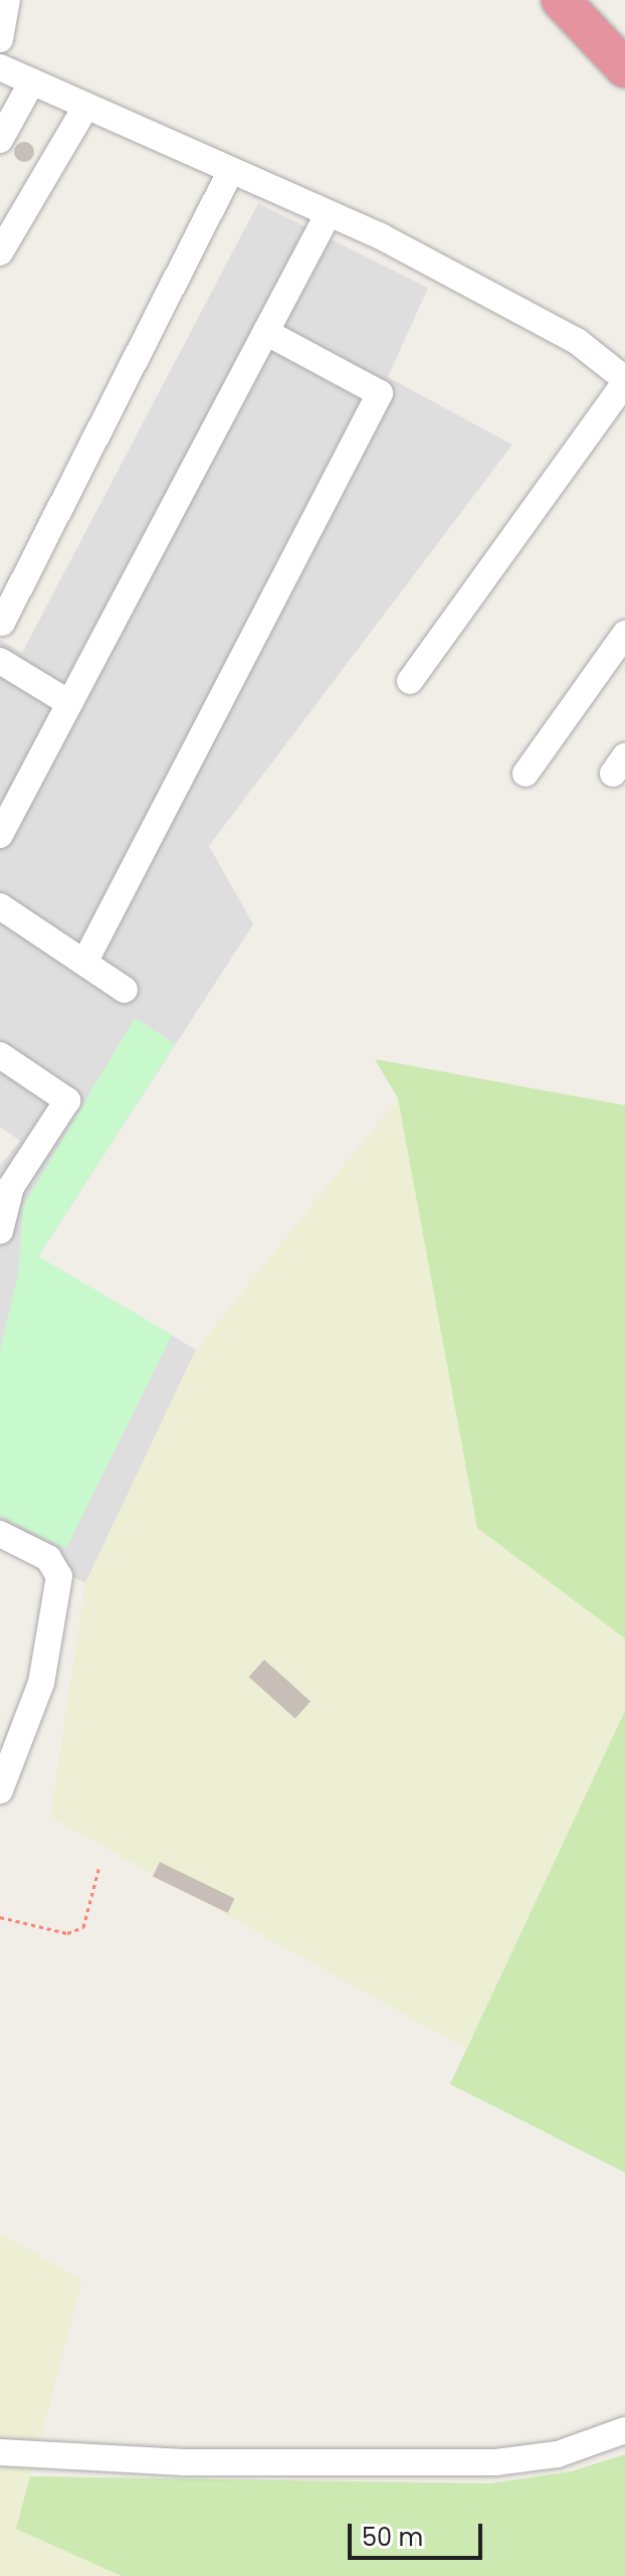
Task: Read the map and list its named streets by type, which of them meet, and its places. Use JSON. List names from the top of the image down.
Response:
{
  "scale_bar": "50 m"
}
